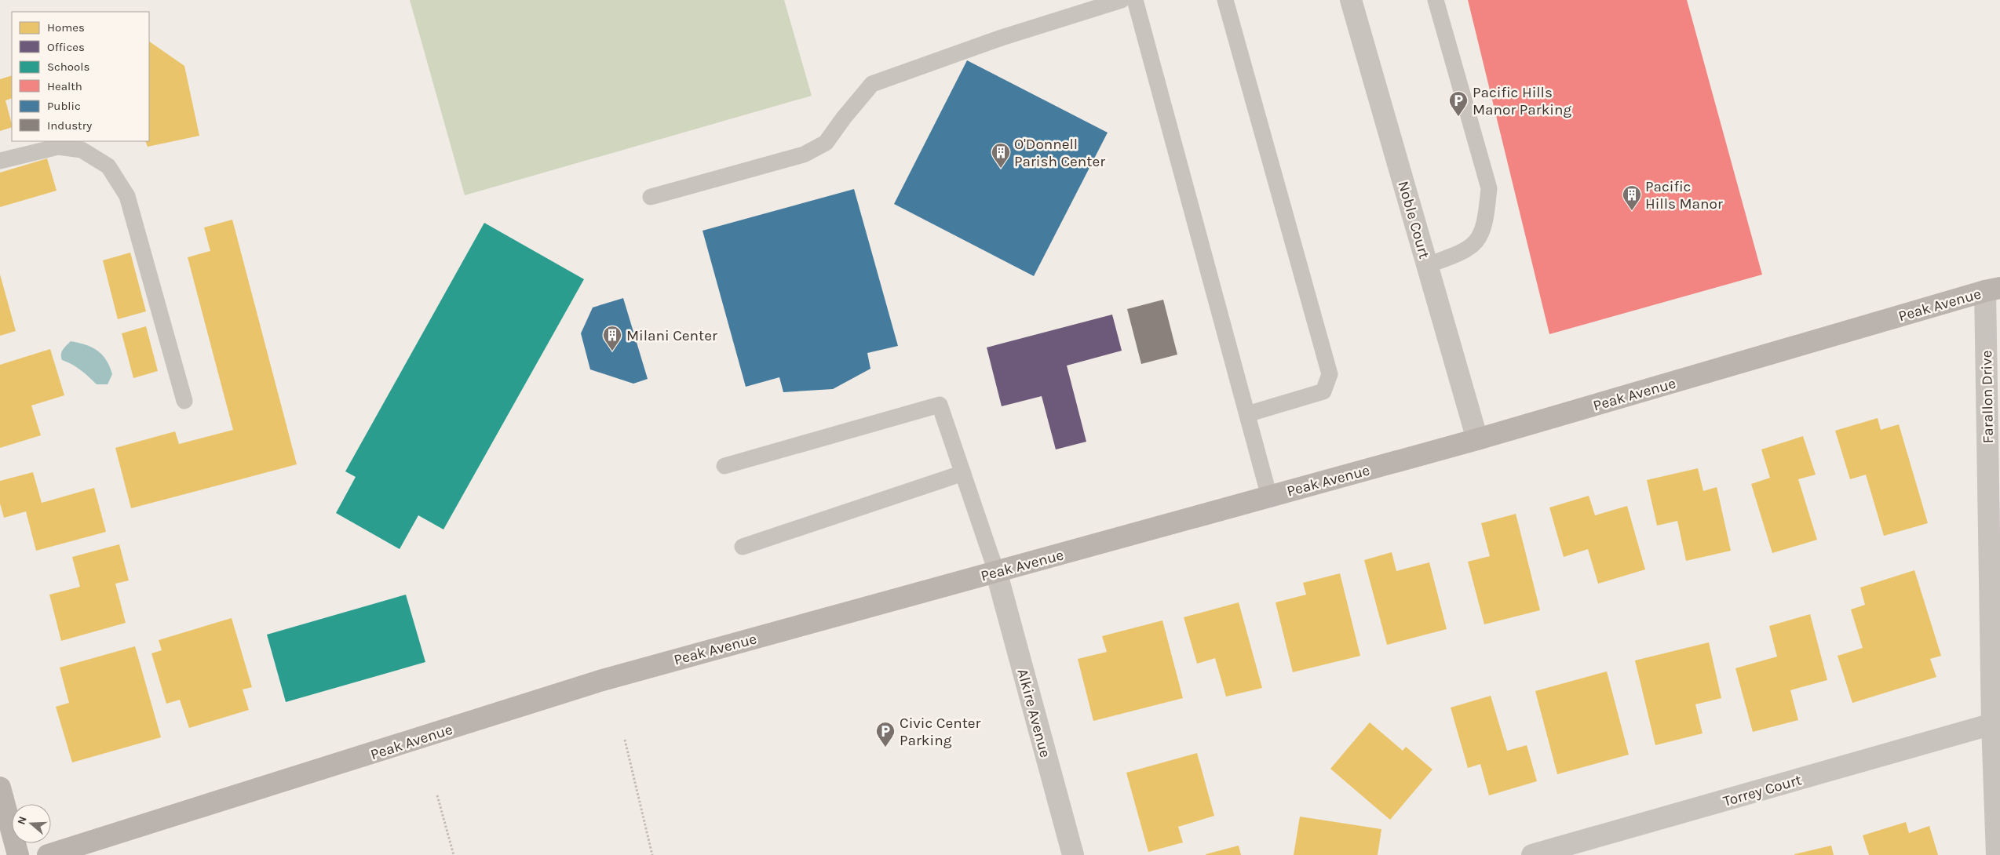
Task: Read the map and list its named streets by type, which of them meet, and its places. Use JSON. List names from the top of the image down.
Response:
{
  "streets": {
    "street": [
      "Noble Court",
      "Peak Avenue",
      "Farallon Drive",
      "Alkire Avenue",
      "Torrey Court"
    ]
  },
  "crossings": [
    ["Noble Court", "Peak Avenue"],
    ["Peak Avenue", "Farallon Drive"],
    ["Peak Avenue", "Alkire Avenue"],
    ["Farallon Drive", "Torrey Court"]
  ],
  "places": {
    "parking": ["Pacific Hills Manor Parking", "Civic Center Parking"],
    "building": ["O'Donnell Parish Center", "Pacific Hills Manor", "Milani Center"]
  },
  "legend": [
    "Homes",
    "Offices",
    "Schools",
    "Health",
    "Public",
    "Industry"
  ],
  "north": "left"
}
